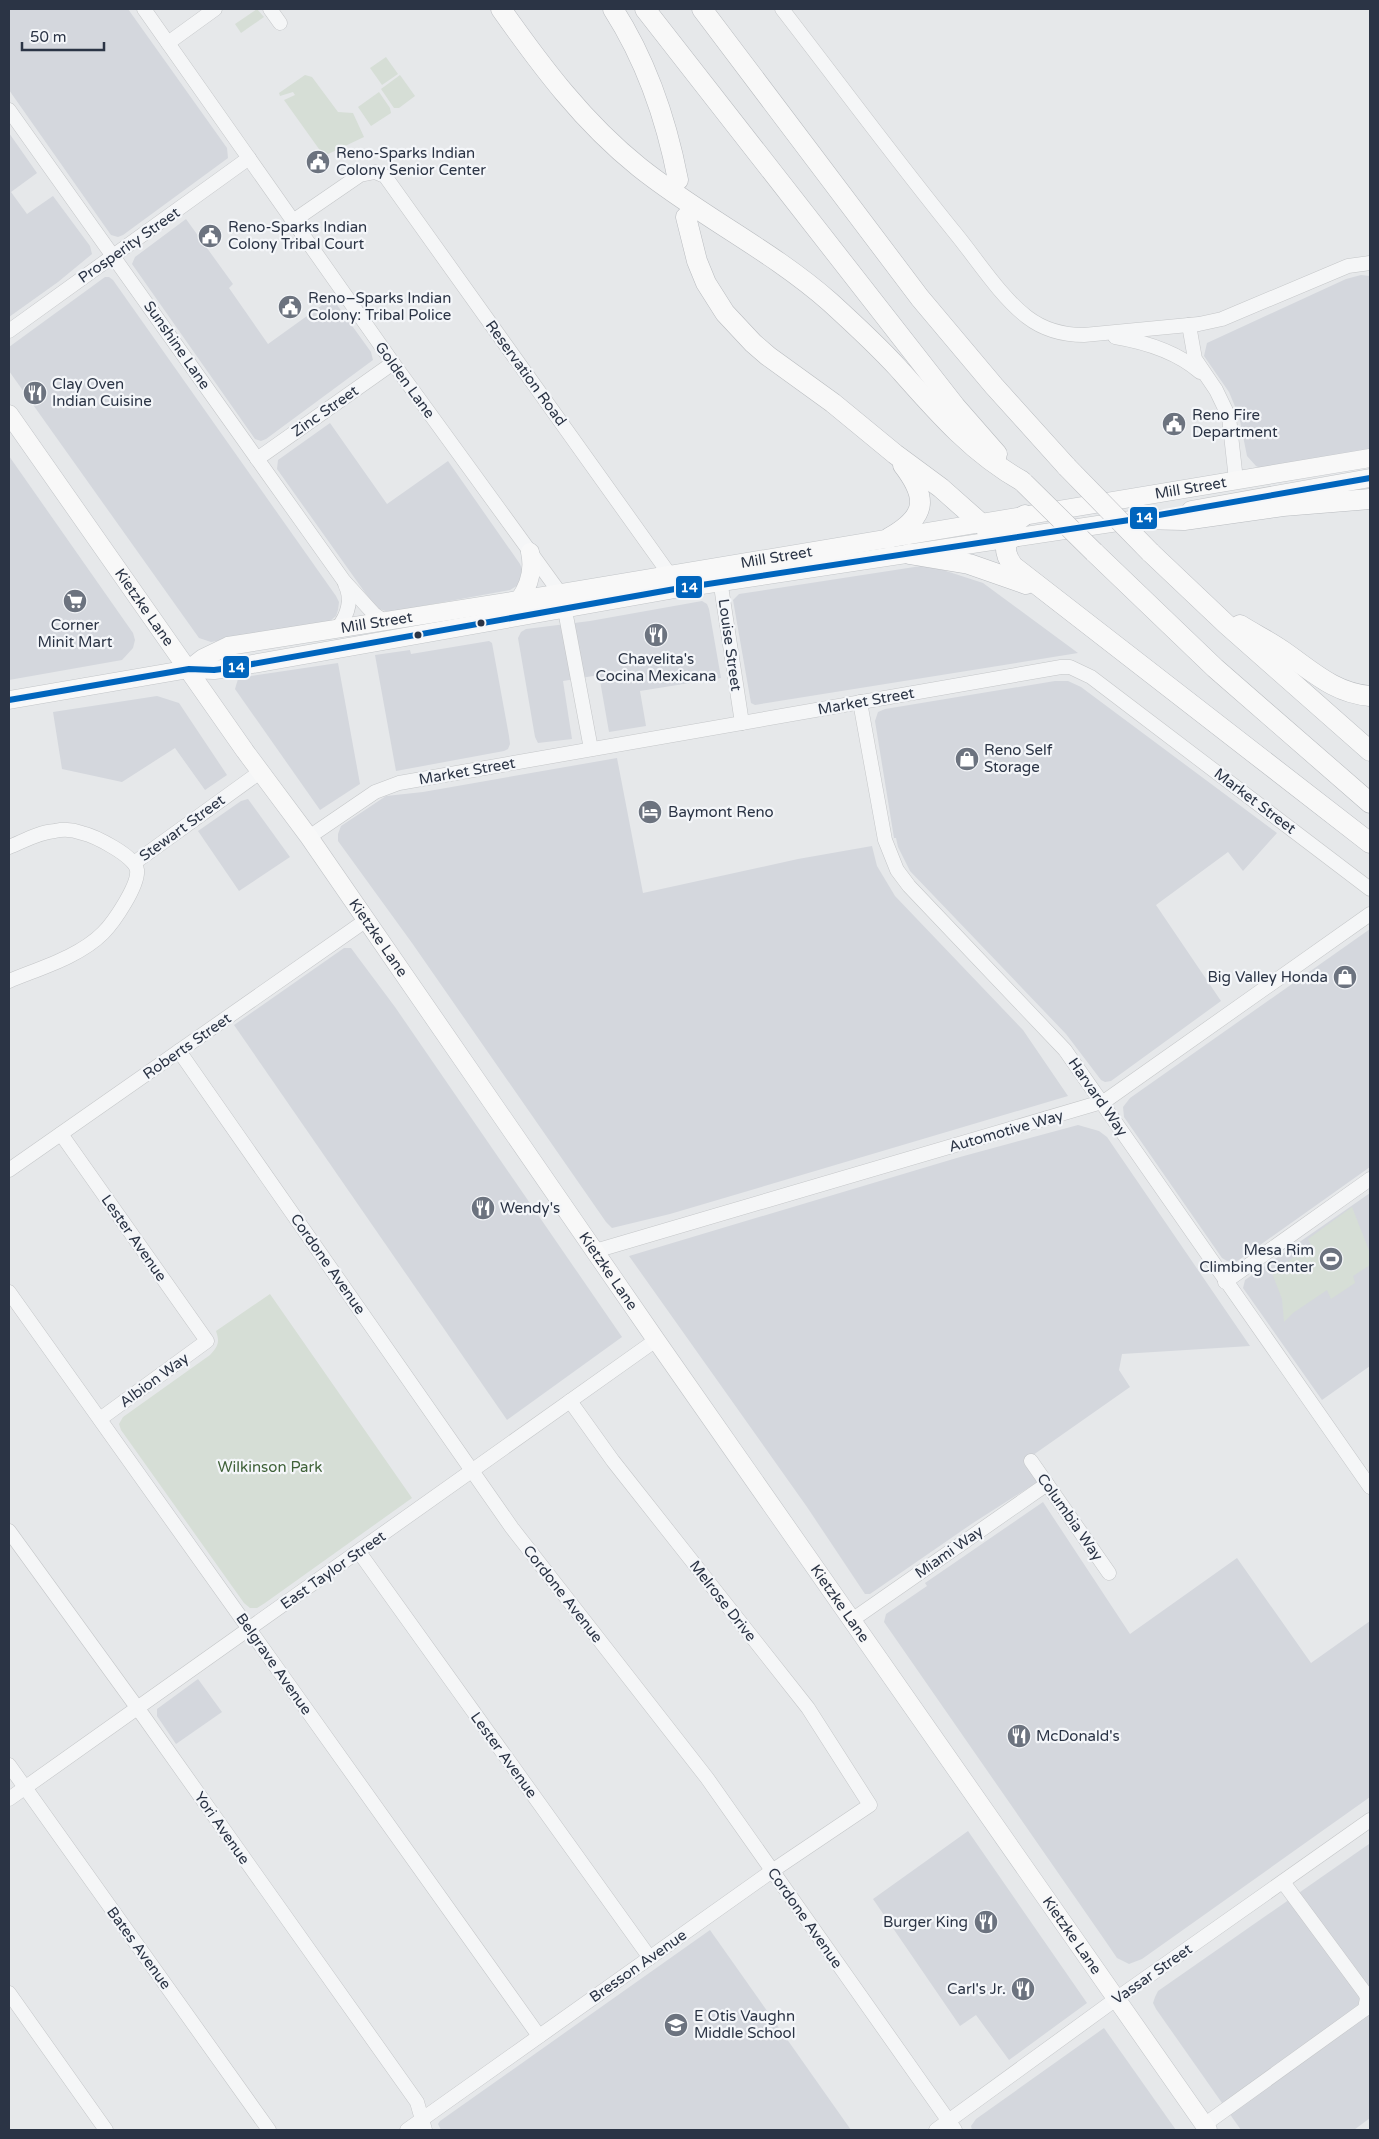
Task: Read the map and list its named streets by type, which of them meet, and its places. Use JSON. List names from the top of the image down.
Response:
{
  "streets": {
    "main road": ["Mill Street", "Kietzke Lane"],
    "street": [
      "Prosperity Street",
      "Sunshine Lane",
      "Reservation Road",
      "Golden Lane",
      "Zinc Street",
      "Louise Street",
      "Market Street",
      "Stewart Street",
      "Roberts Street",
      "Harvard Way",
      "Automotive Way",
      "Lester Avenue",
      "Cordone Avenue",
      "Albion Way",
      "Columbia Way",
      "Miami Way",
      "East Taylor Street",
      "Melrose Drive",
      "Belgrave Avenue",
      "Yori Avenue",
      "Bates Avenue",
      "Bresson Avenue",
      "Vassar Street"
    ]
  },
  "crossings": [
    ["Prosperity Street", "Sunshine Lane"],
    ["Prosperity Street", "Golden Lane"],
    ["Sunshine Lane", "Zinc Street"],
    ["Sunshine Lane", "Mill Street"],
    ["Reservation Road", "Golden Lane"],
    ["Reservation Road", "Mill Street"],
    ["Golden Lane", "Zinc Street"],
    ["Golden Lane", "Mill Street"],
    ["Golden Lane", "Market Street"],
    ["Mill Street", "Kietzke Lane"],
    ["Mill Street", "Louise Street"],
    ["Kietzke Lane", "Market Street"],
    ["Kietzke Lane", "Stewart Street"],
    ["Kietzke Lane", "Roberts Street"],
    ["Kietzke Lane", "Automotive Way"],
    ["Kietzke Lane", "Miami Way"],
    ["Kietzke Lane", "East Taylor Street"],
    ["Kietzke Lane", "Vassar Street"],
    ["Louise Street", "Market Street"],
    ["Market Street", "Harvard Way"],
    ["Roberts Street", "Lester Avenue"],
    ["Roberts Street", "Cordone Avenue"],
    ["Harvard Way", "Automotive Way"],
    ["Lester Avenue", "Albion Way"],
    ["Lester Avenue", "East Taylor Street"],
    ["Lester Avenue", "Bresson Avenue"],
    ["Cordone Avenue", "East Taylor Street"],
    ["Cordone Avenue", "Bresson Avenue"],
    ["Cordone Avenue", "Vassar Street"],
    ["Albion Way", "Belgrave Avenue"],
    ["Columbia Way", "Miami Way"],
    ["East Taylor Street", "Melrose Drive"],
    ["East Taylor Street", "Belgrave Avenue"],
    ["East Taylor Street", "Yori Avenue"],
    ["East Taylor Street", "Bates Avenue"],
    ["Melrose Drive", "Bresson Avenue"],
    ["Belgrave Avenue", "Bresson Avenue"],
    ["Yori Avenue", "Bresson Avenue"]
  ],
  "parks": ["Wilkinson Park"],
  "places": {
    "public building": [
      "Reno-Sparks Indian Colony Senior Center",
      "Reno-Sparks Indian Colony Tribal Court",
      "Reno–Sparks Indian Colony: Tribal Police",
      "Reno Fire Department"
    ],
    "restaurant": [
      "Clay Oven Indian Cuisine",
      "Chavelita's Cocina Mexicana",
      "Wendy's",
      "McDonald's",
      "Burger King",
      "Carl's Jr."
    ],
    "supermarket": ["Corner Minit Mart"],
    "shop": ["Reno Self Storage", "Big Valley Honda"],
    "hotel": ["Baymont Reno"],
    "sports": ["Mesa Rim Climbing Center"],
    "school or university": ["E Otis Vaughn Middle School"]
  },
  "lines": ["transit line 14"],
  "scale_bar": "50 m"
}
